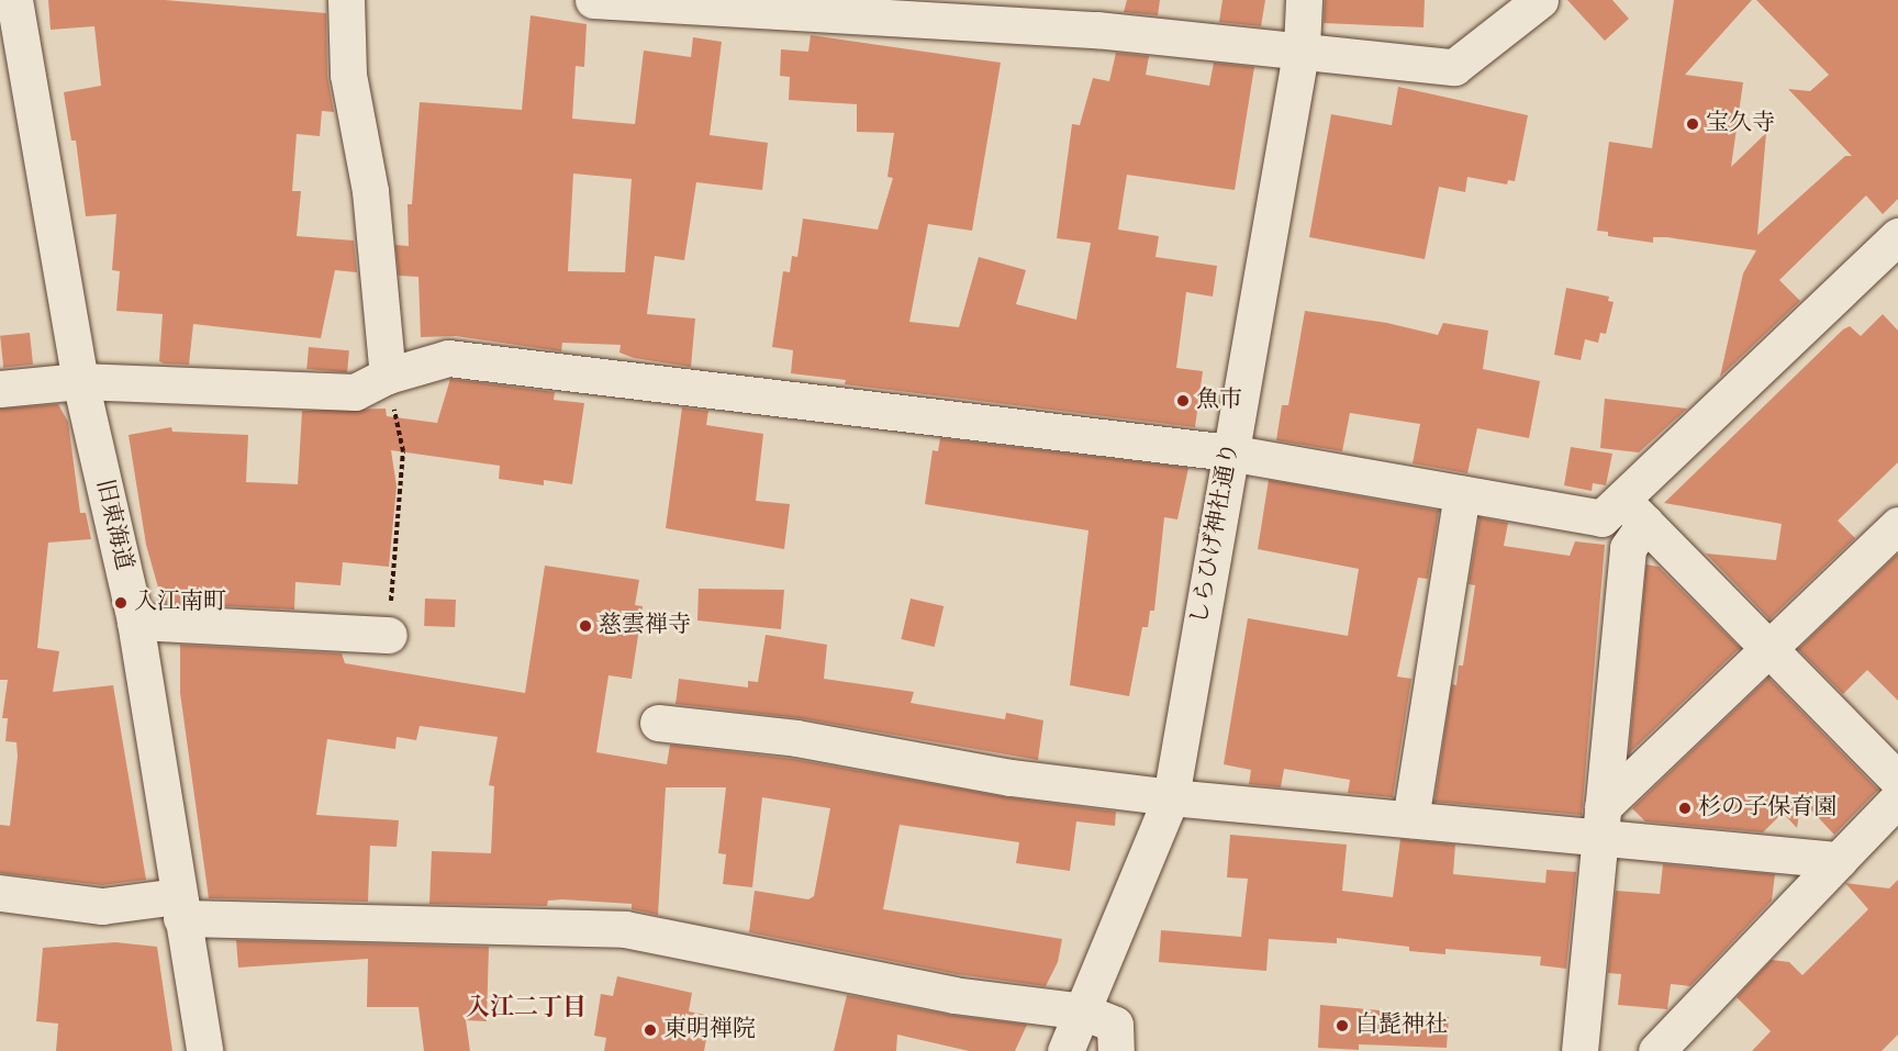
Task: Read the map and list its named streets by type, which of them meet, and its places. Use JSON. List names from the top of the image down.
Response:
{
  "streets": {
    "street": ["旧東海道", "しらひげ神社通り"]
  },
  "districts": ["入江二丁目"],
  "places": [
    "宝久寺",
    "魚市",
    "入江南町",
    "慈雲禅寺",
    "杉の子保育園",
    "白髭神社",
    "東明禅院"
  ]
}
